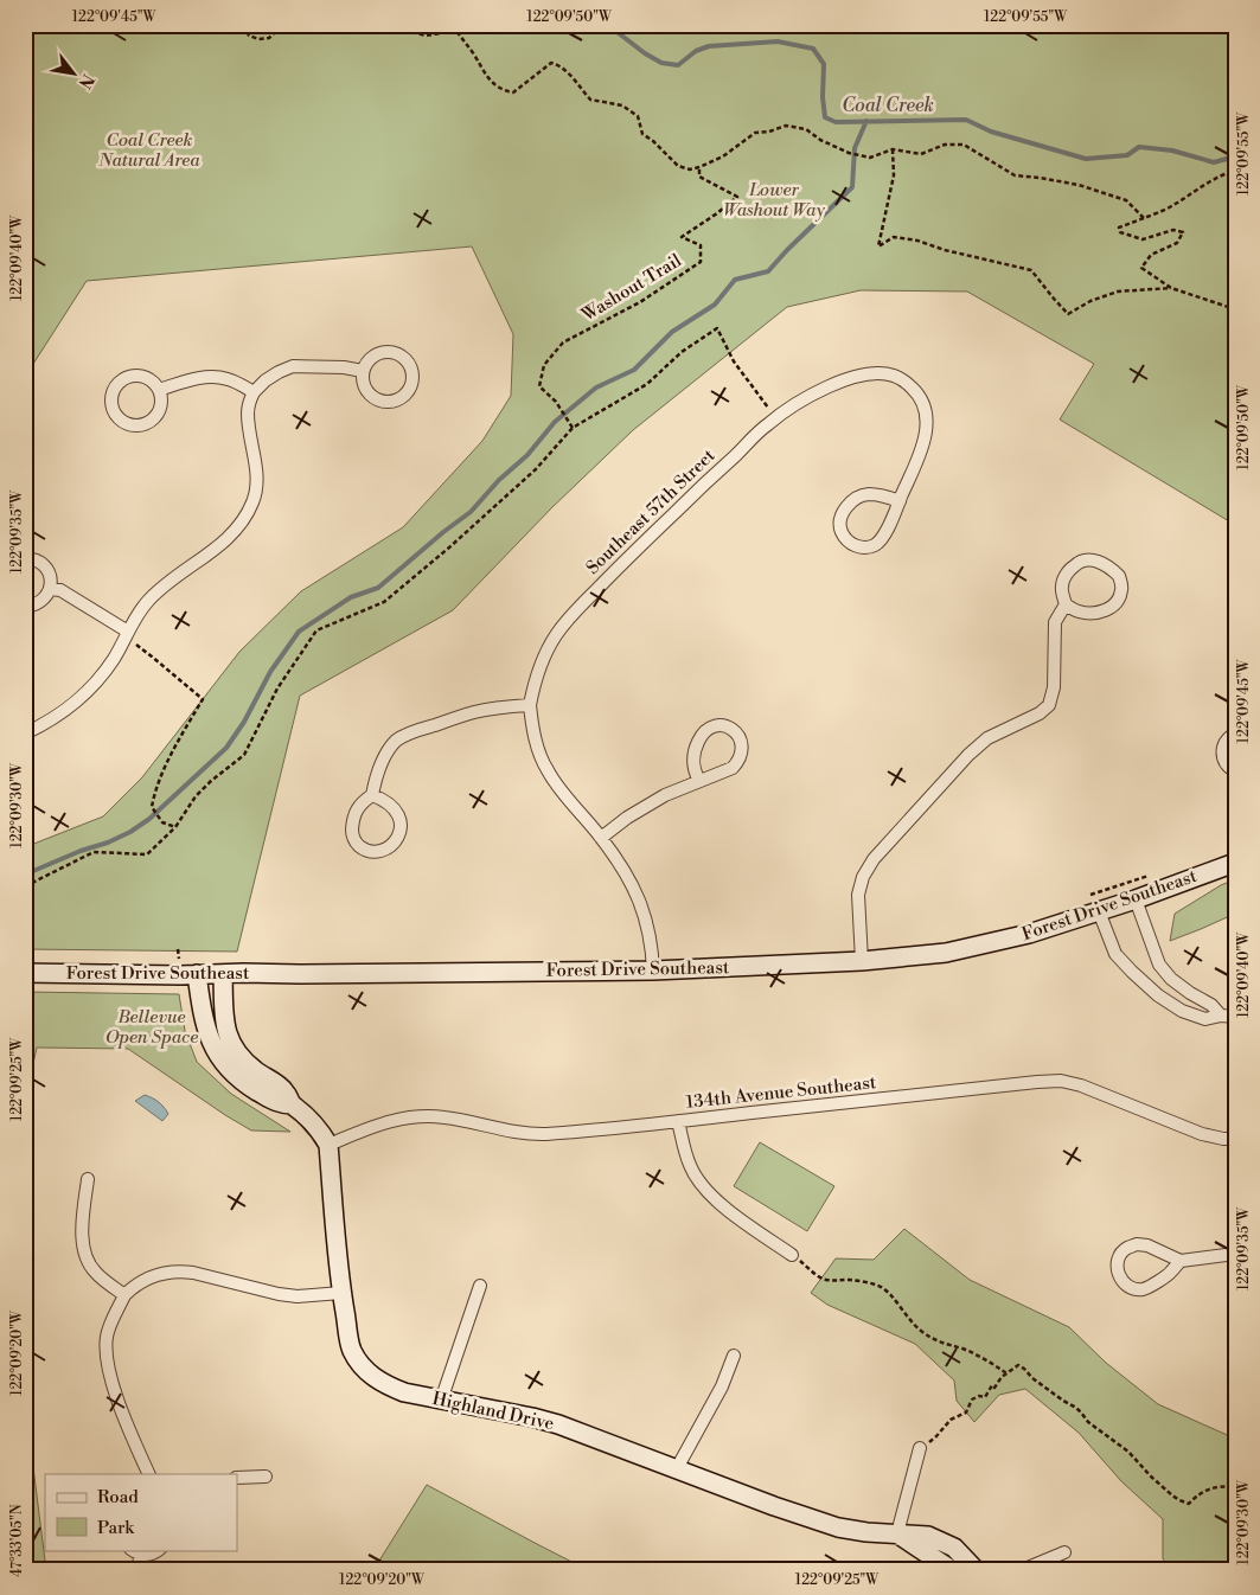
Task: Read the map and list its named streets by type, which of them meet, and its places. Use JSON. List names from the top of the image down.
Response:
{
  "streets": {
    "street": [
      "Southeast 57th Street",
      "Forest Drive Southeast",
      "134th Avenue Southeast",
      "Highland Drive"
    ],
    "path": ["Washout Trail"]
  },
  "crossings": [
    ["134th Avenue Southeast", "Highland Drive"]
  ],
  "water": ["Coal Creek"],
  "parks": ["Coal Creek Natural Area", "Lower Washout Way", "Bellevue Open Space"],
  "legend": ["Road", "Park"],
  "north": "bottom right",
  "coordinates": [
    "122°09'45\"W",
    "122°09'50\"W",
    "122°09'55\"W",
    "122°09'40\"W",
    "122°09'35\"W",
    "122°09'30\"W",
    "122°09'25\"W",
    "122°09'20\"W",
    "47°33'05\"N"
  ]
}
